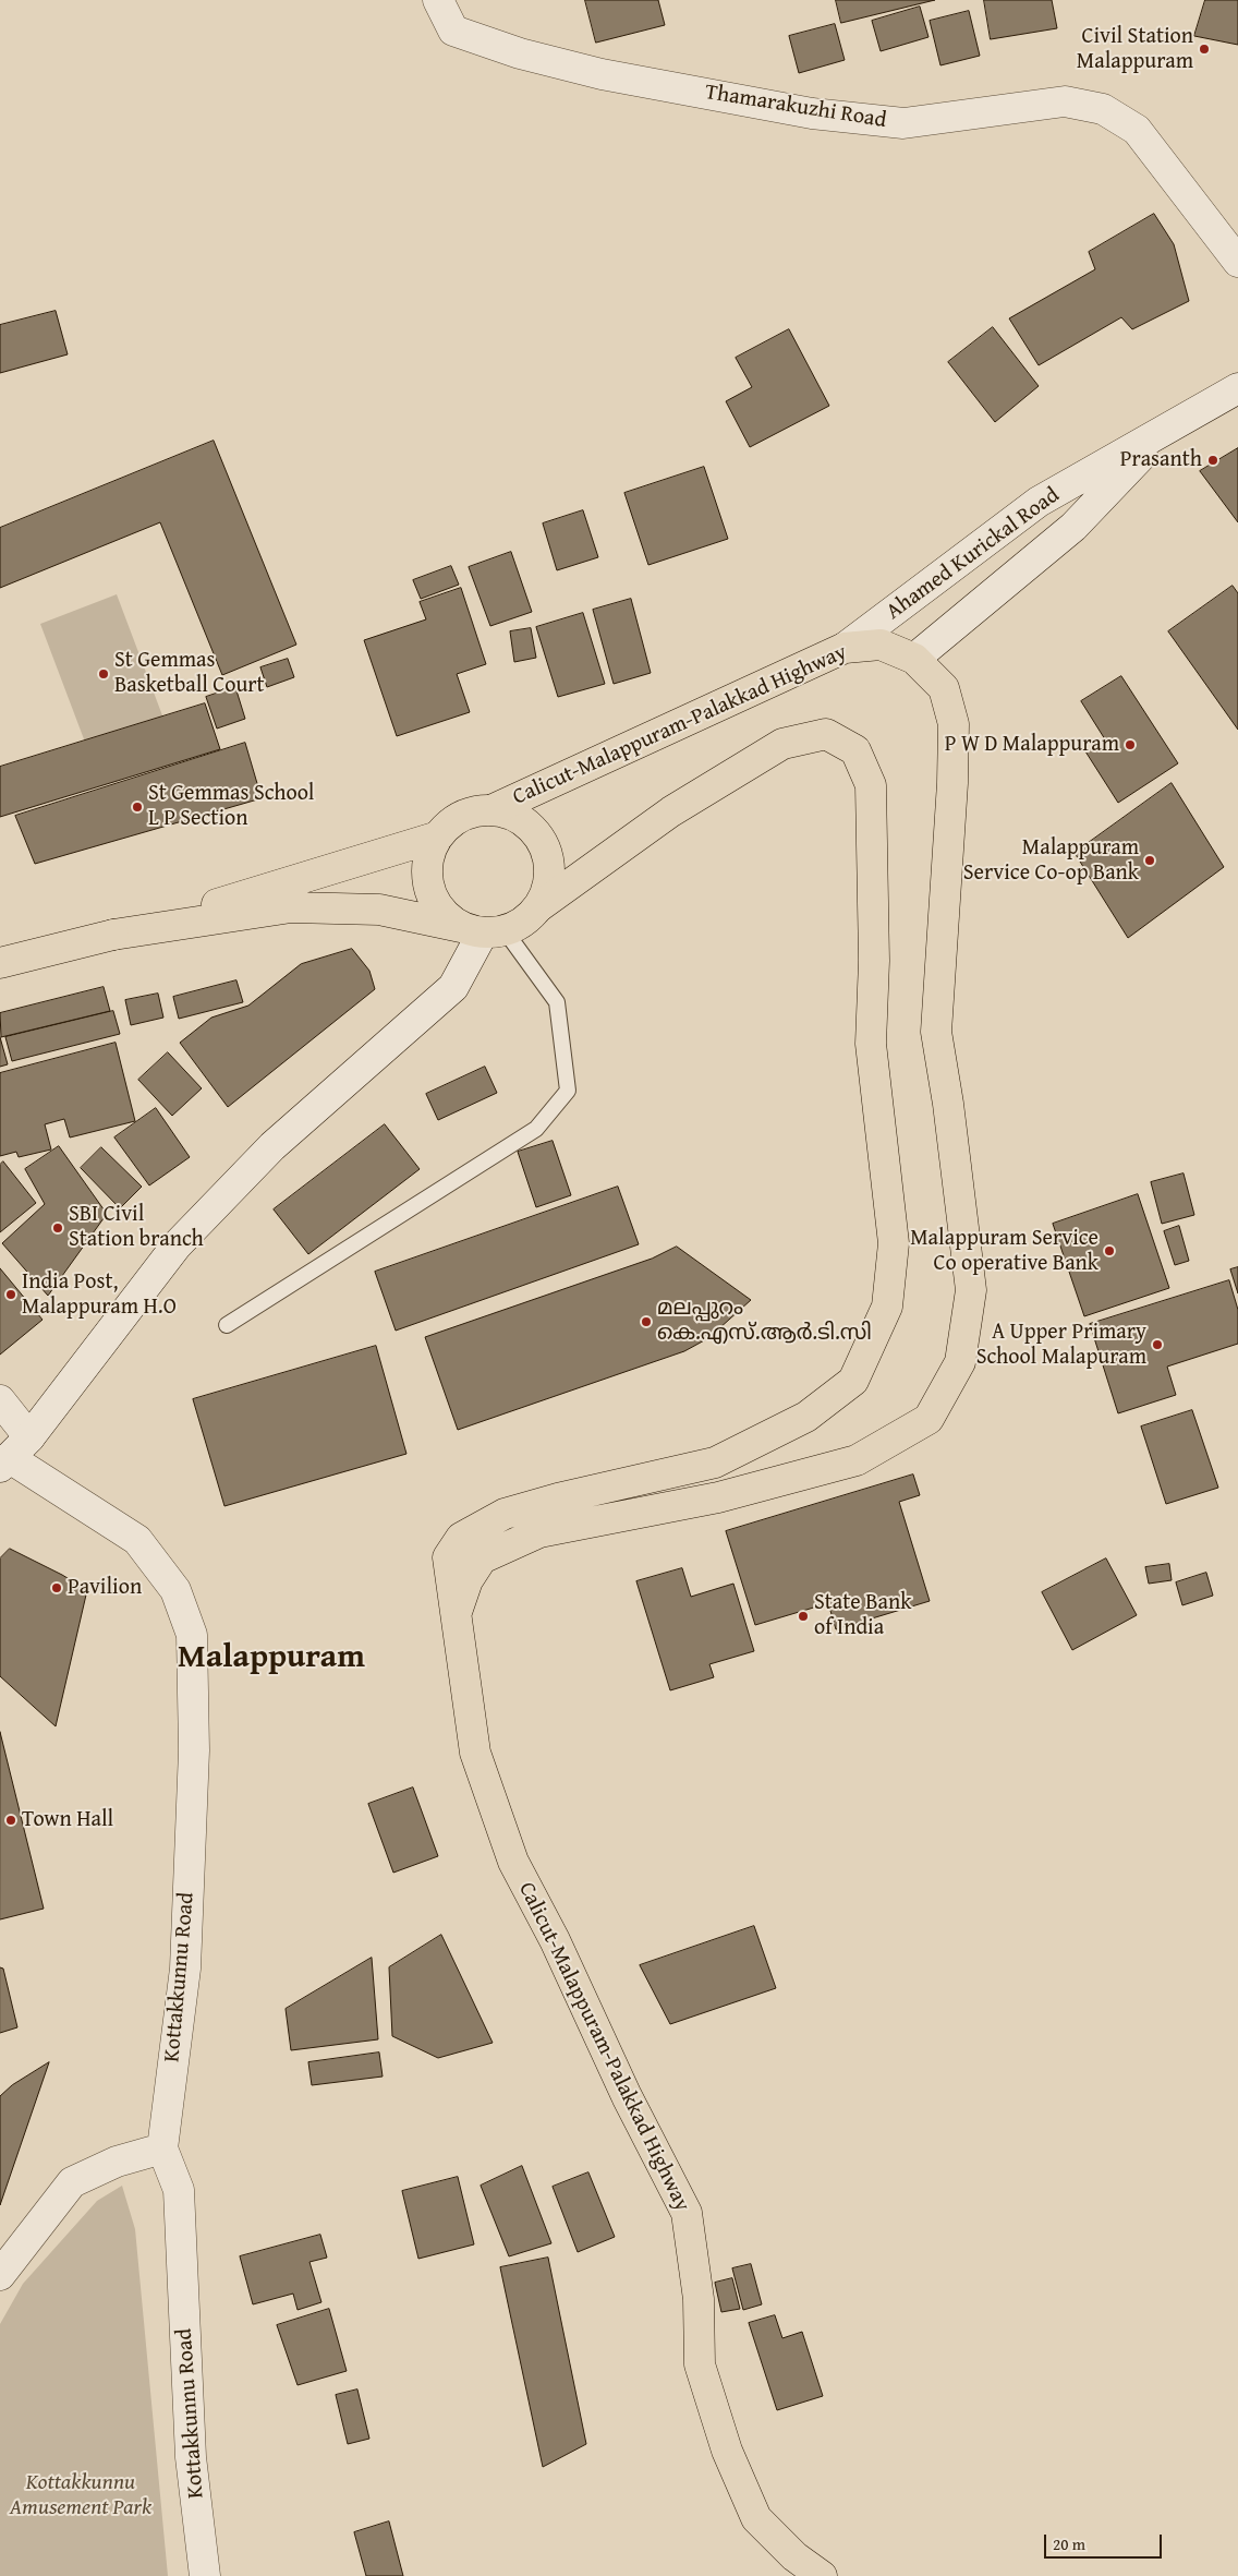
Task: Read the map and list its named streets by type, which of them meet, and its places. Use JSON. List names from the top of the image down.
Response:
{
  "streets": {
    "main road": ["Calicut-Malappuram-Palakkad Highway"],
    "street": ["Thamarakuzhi Road", "Ahamed Kurickal Road", "Kottakkunnu Road"]
  },
  "crossings": [
    ["Ahamed Kurickal Road", "Calicut-Malappuram-Palakkad Highway"]
  ],
  "districts": ["Malappuram"],
  "parks": ["Kottakkunnu Amusement Park"],
  "places": [
    "Civil Station Malappuram",
    "Prasanth",
    "St Gemmas Basketball Court",
    "P W D Malappuram",
    "St Gemmas School L P Section",
    "Malappuram Service Co-op Bank",
    "SBI Civil Station branch",
    "Malappuram Service Co operative Bank",
    "India Post, Malappuram H.O",
    "മലപ്പുറം കെ.എസ്.ആർ.ടി.സി",
    "A Upper Primary School Malapuram",
    "Pavilion",
    "State Bank of India",
    "Town Hall"
  ],
  "scale_bar": "20 m"
}
